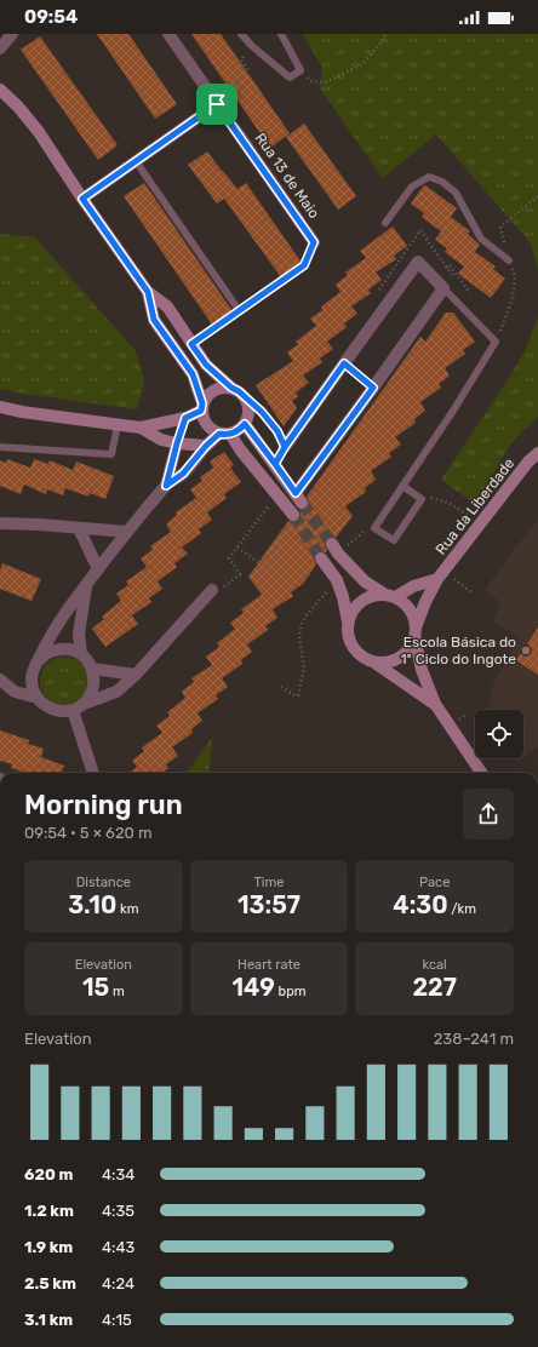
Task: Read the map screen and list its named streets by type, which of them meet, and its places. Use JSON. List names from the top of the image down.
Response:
{
  "streets": {
    "street": ["Rua 13 de Maio", "Rua da Liberdade"]
  },
  "places": ["Escola Básica do 1º Ciclo do Ingote"],
  "page": {
    "status": "09:54",
    "heading": ["Morning run", "09:54 · 5 × 620 m"],
    "stats": [
      ["Distance", "3.10 km"],
      ["Time", "13:57"],
      ["Pace", "4:30 /km"],
      ["Elevation", "15 m"],
      ["Heart rate", "149 bpm"],
      ["kcal", "227"]
    ],
    "chart": ["Elevation", "238–241 m"],
    "list": [
      {
        "name": "620 m",
        "note": "4:34"
      },
      {
        "name": "1.2 km",
        "note": "4:35"
      },
      {
        "name": "1.9 km",
        "note": "4:43"
      },
      {
        "name": "2.5 km",
        "note": "4:24"
      },
      {
        "name": "3.1 km",
        "note": "4:15"
      }
    ]
  }
}
